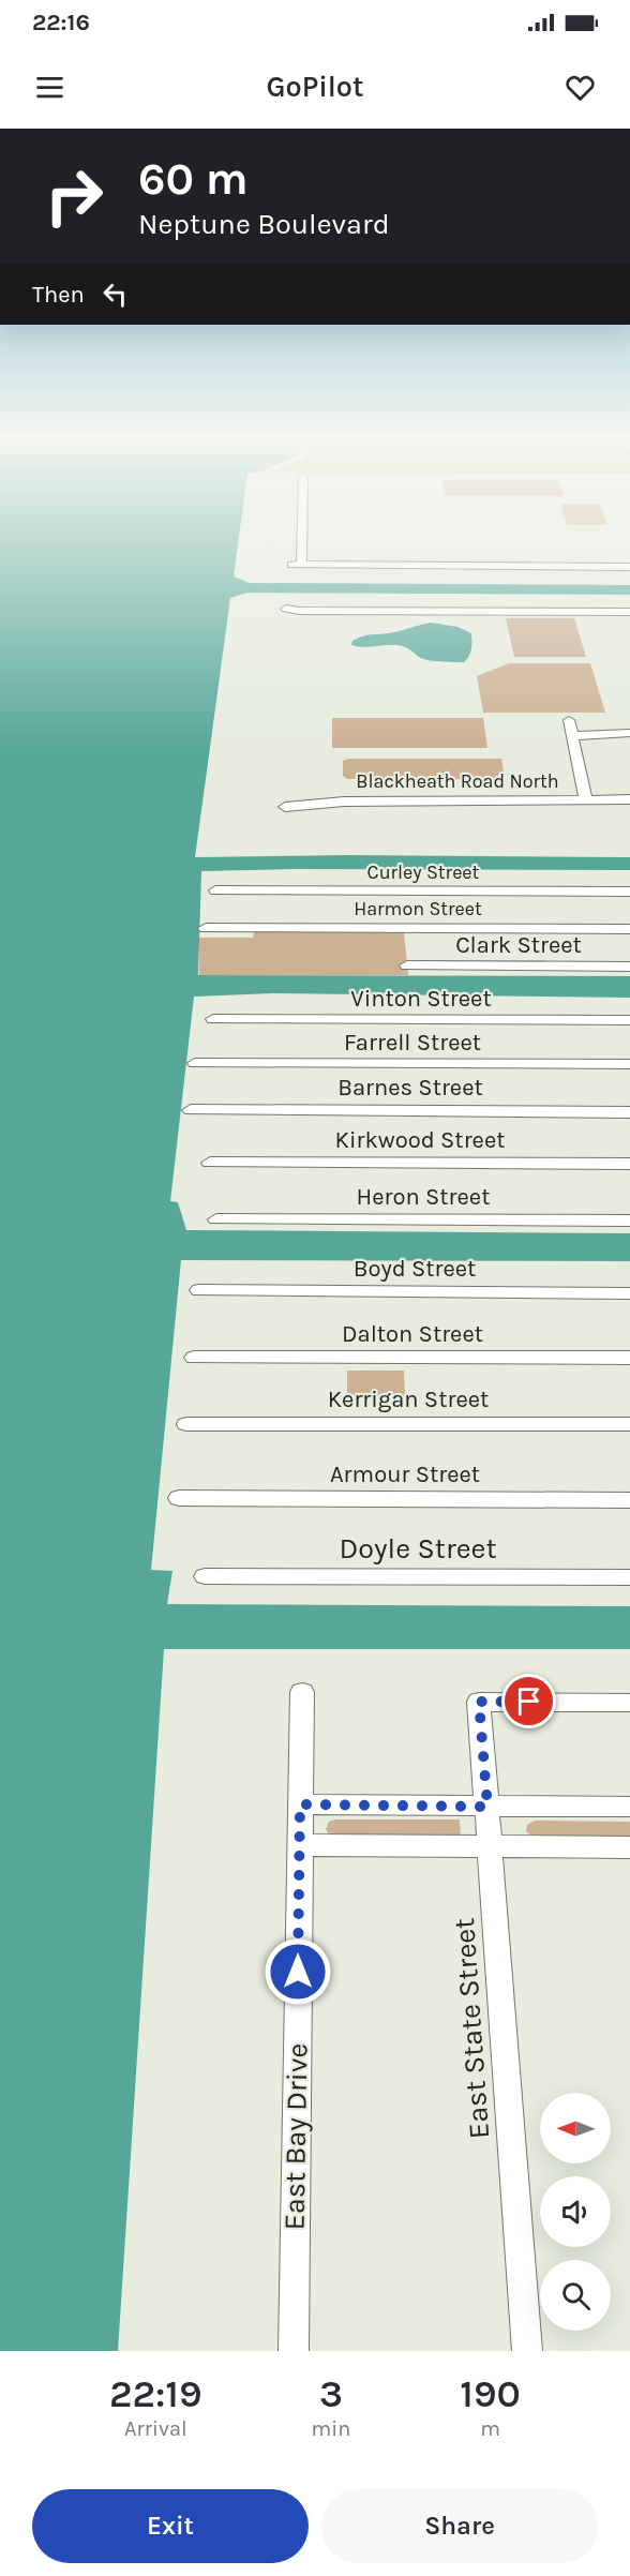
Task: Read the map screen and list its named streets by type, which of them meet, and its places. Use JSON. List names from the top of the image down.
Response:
{
  "streets": {
    "street": [
      "Blackheath Road North",
      "Curley Street",
      "Harmon Street",
      "Clark Street",
      "Vinton Street",
      "Farrell Street",
      "Barnes Street",
      "Kirkwood Street",
      "Heron Street",
      "Boyd Street",
      "Dalton Street",
      "Kerrigan Street",
      "Armour Street",
      "Doyle Street",
      "East State Street",
      "East Bay Drive"
    ]
  },
  "north": "left",
  "page": {
    "status": "22:16",
    "header": "GoPilot",
    "turn": ["60 m", "Neptune Boulevard"],
    "then": "Then",
    "eta": [
      "22:19",
      "Arrival",
      "3",
      "min",
      "190",
      "m"
    ],
    "buttons": ["Exit", "Share"]
  }
}
